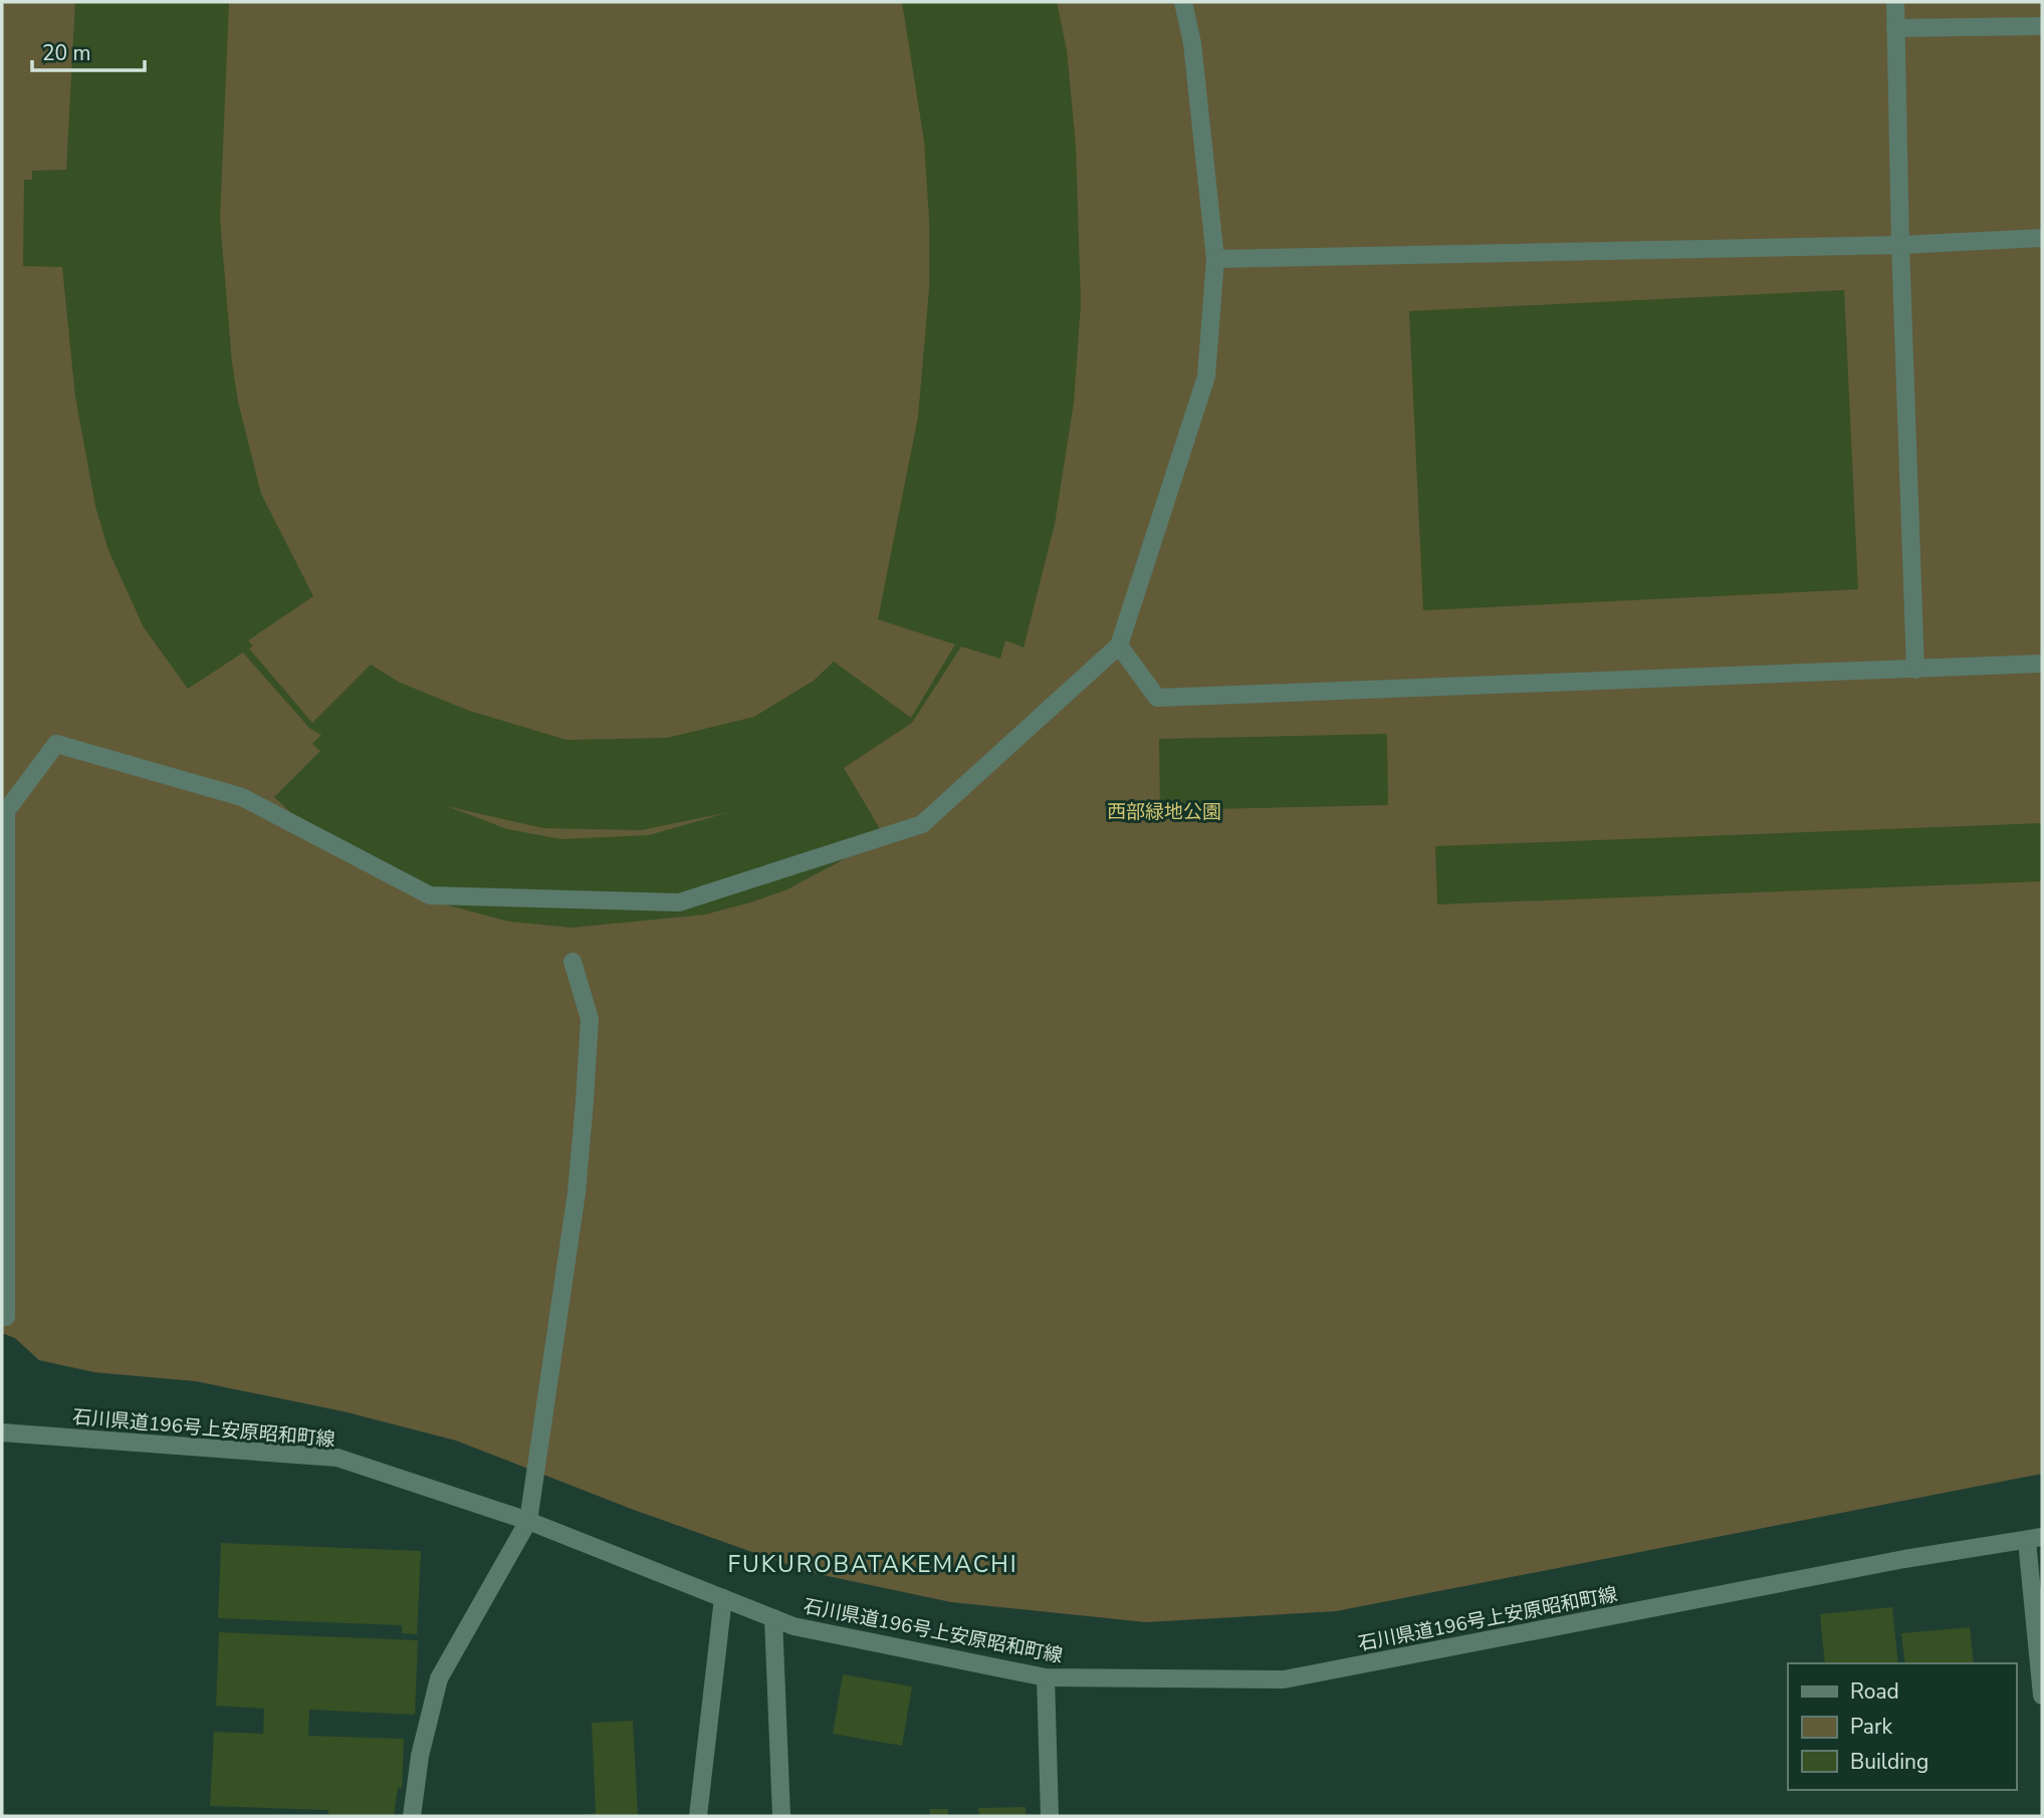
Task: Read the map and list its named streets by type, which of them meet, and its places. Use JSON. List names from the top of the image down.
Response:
{
  "streets": {
    "main road": ["石川県道196号上安原昭和町線"]
  },
  "districts": ["FUKUROBATAKEMACHI"],
  "parks": ["西部緑地公園"],
  "legend": ["Road", "Park", "Building"],
  "scale_bar": "20 m"
}
